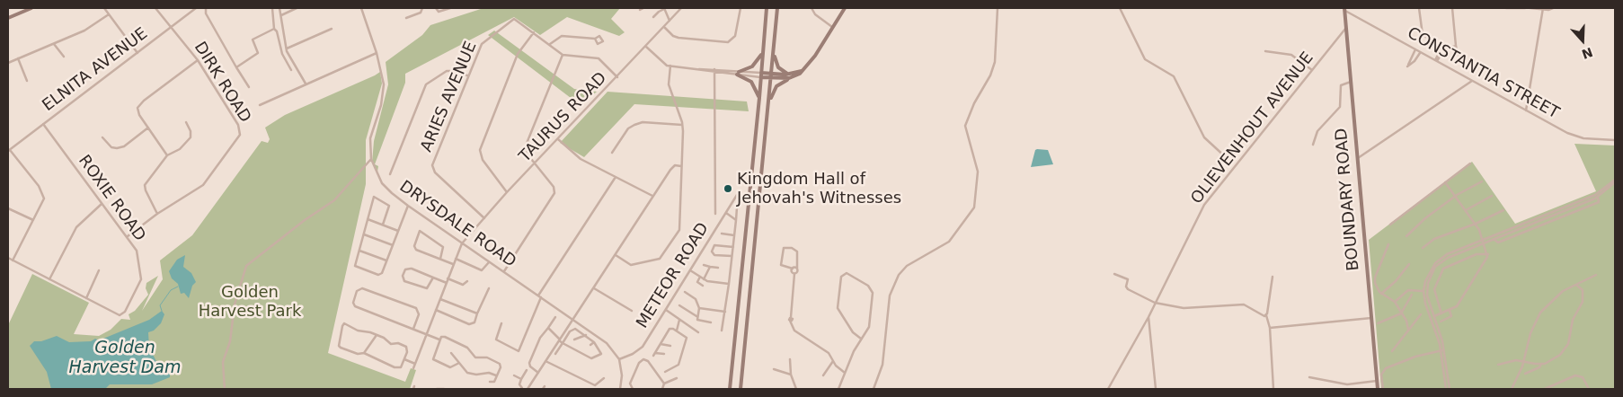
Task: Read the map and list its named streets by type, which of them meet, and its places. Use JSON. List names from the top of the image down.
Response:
{
  "streets": {
    "main road": ["BOUNDARY ROAD"],
    "street": [
      "ELNITA AVENUE",
      "CONSTANTIA STREET",
      "DIRK ROAD",
      "ARIES AVENUE",
      "TAURUS ROAD",
      "OLIEVENHOUT AVENUE",
      "ROXIE ROAD",
      "DRYSDALE ROAD",
      "METEOR ROAD"
    ]
  },
  "crossings": [
    ["ELNITA AVENUE", "DIRK ROAD"],
    ["ELNITA AVENUE", "ROXIE ROAD"],
    ["CONSTANTIA STREET", "BOUNDARY ROAD"],
    ["DIRK ROAD", "ROXIE ROAD"],
    ["ARIES AVENUE", "TAURUS ROAD"],
    ["TAURUS ROAD", "DRYSDALE ROAD"],
    ["OLIEVENHOUT AVENUE", "BOUNDARY ROAD"],
    ["DRYSDALE ROAD", "METEOR ROAD"]
  ],
  "water": ["Golden Harvest Dam"],
  "parks": ["Golden Harvest Park"],
  "places": ["Kingdom Hall of Jehovah's Witnesses"],
  "north": "bottom"
}
